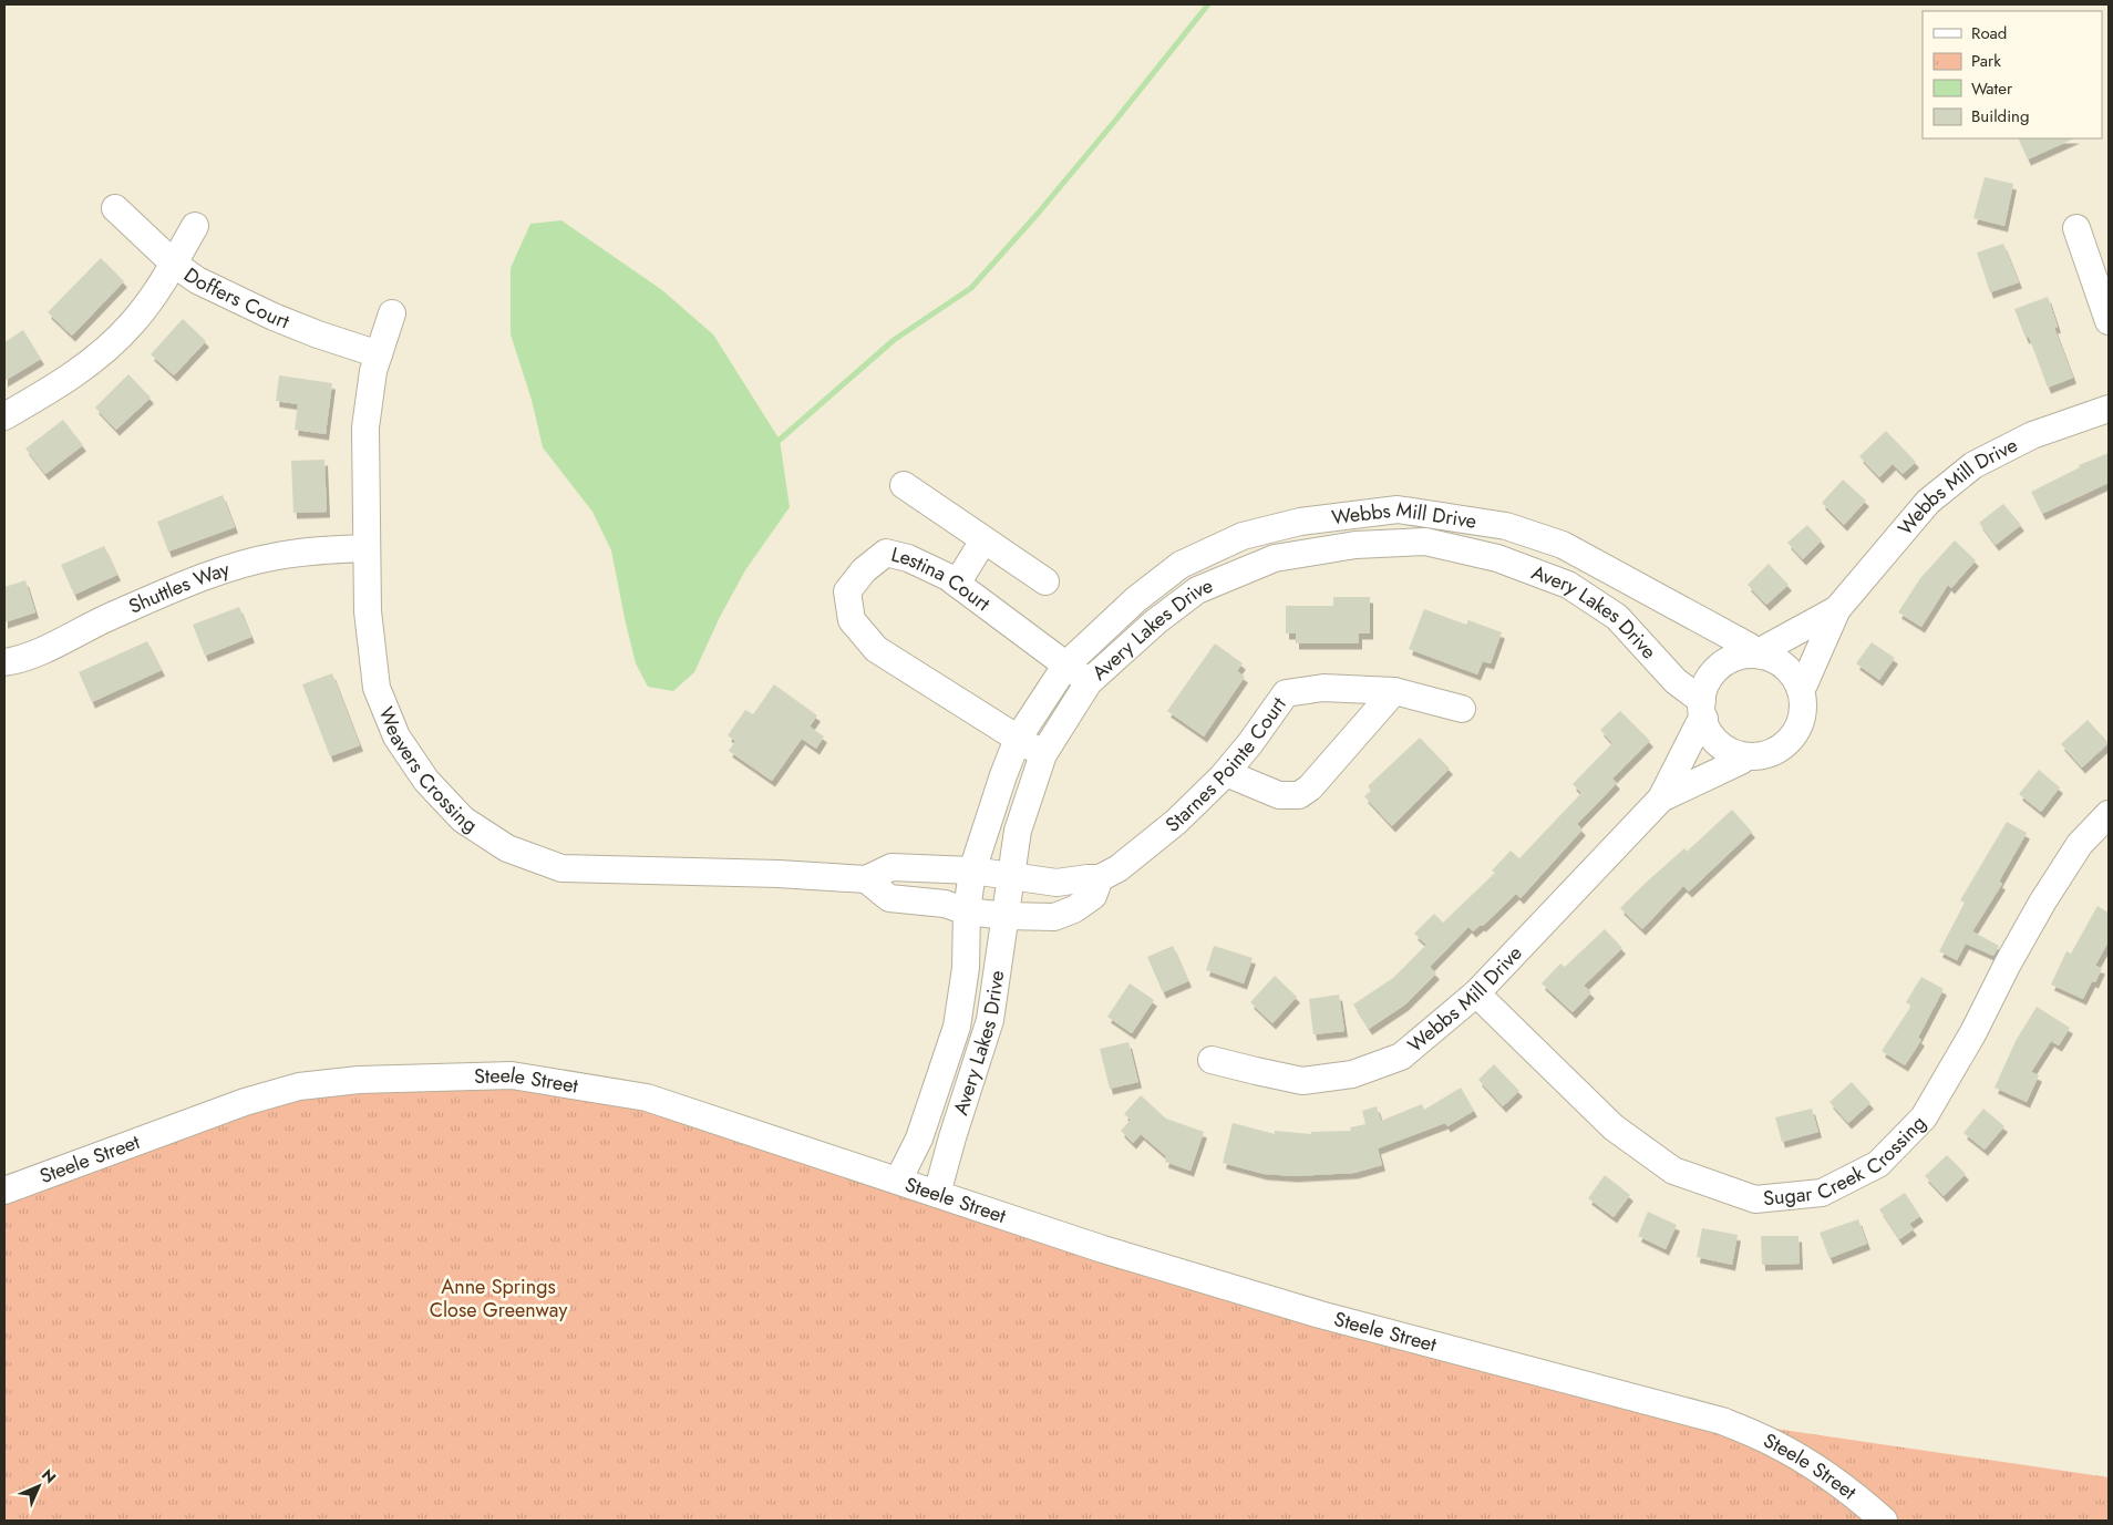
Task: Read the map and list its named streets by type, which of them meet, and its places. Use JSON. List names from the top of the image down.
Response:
{
  "streets": {
    "street": [
      "Doffers Court",
      "Webbs Mill Drive",
      "Lestina Court",
      "Shuttles Way",
      "Avery Lakes Drive",
      "Starnes Pointe Court",
      "Weavers Crossing",
      "Steele Street",
      "Sugar Creek Crossing"
    ]
  },
  "crossings": [
    ["Doffers Court", "Weavers Crossing"],
    ["Webbs Mill Drive", "Lestina Court"],
    ["Webbs Mill Drive", "Avery Lakes Drive"],
    ["Webbs Mill Drive", "Sugar Creek Crossing"],
    ["Lestina Court", "Avery Lakes Drive"],
    ["Shuttles Way", "Weavers Crossing"],
    ["Avery Lakes Drive", "Starnes Pointe Court"],
    ["Avery Lakes Drive", "Weavers Crossing"],
    ["Avery Lakes Drive", "Steele Street"],
    ["Starnes Pointe Court", "Weavers Crossing"]
  ],
  "parks": ["Anne Springs Close Greenway"],
  "legend": [
    "Road",
    "Park",
    "Water",
    "Building"
  ],
  "north": "top right"
}
